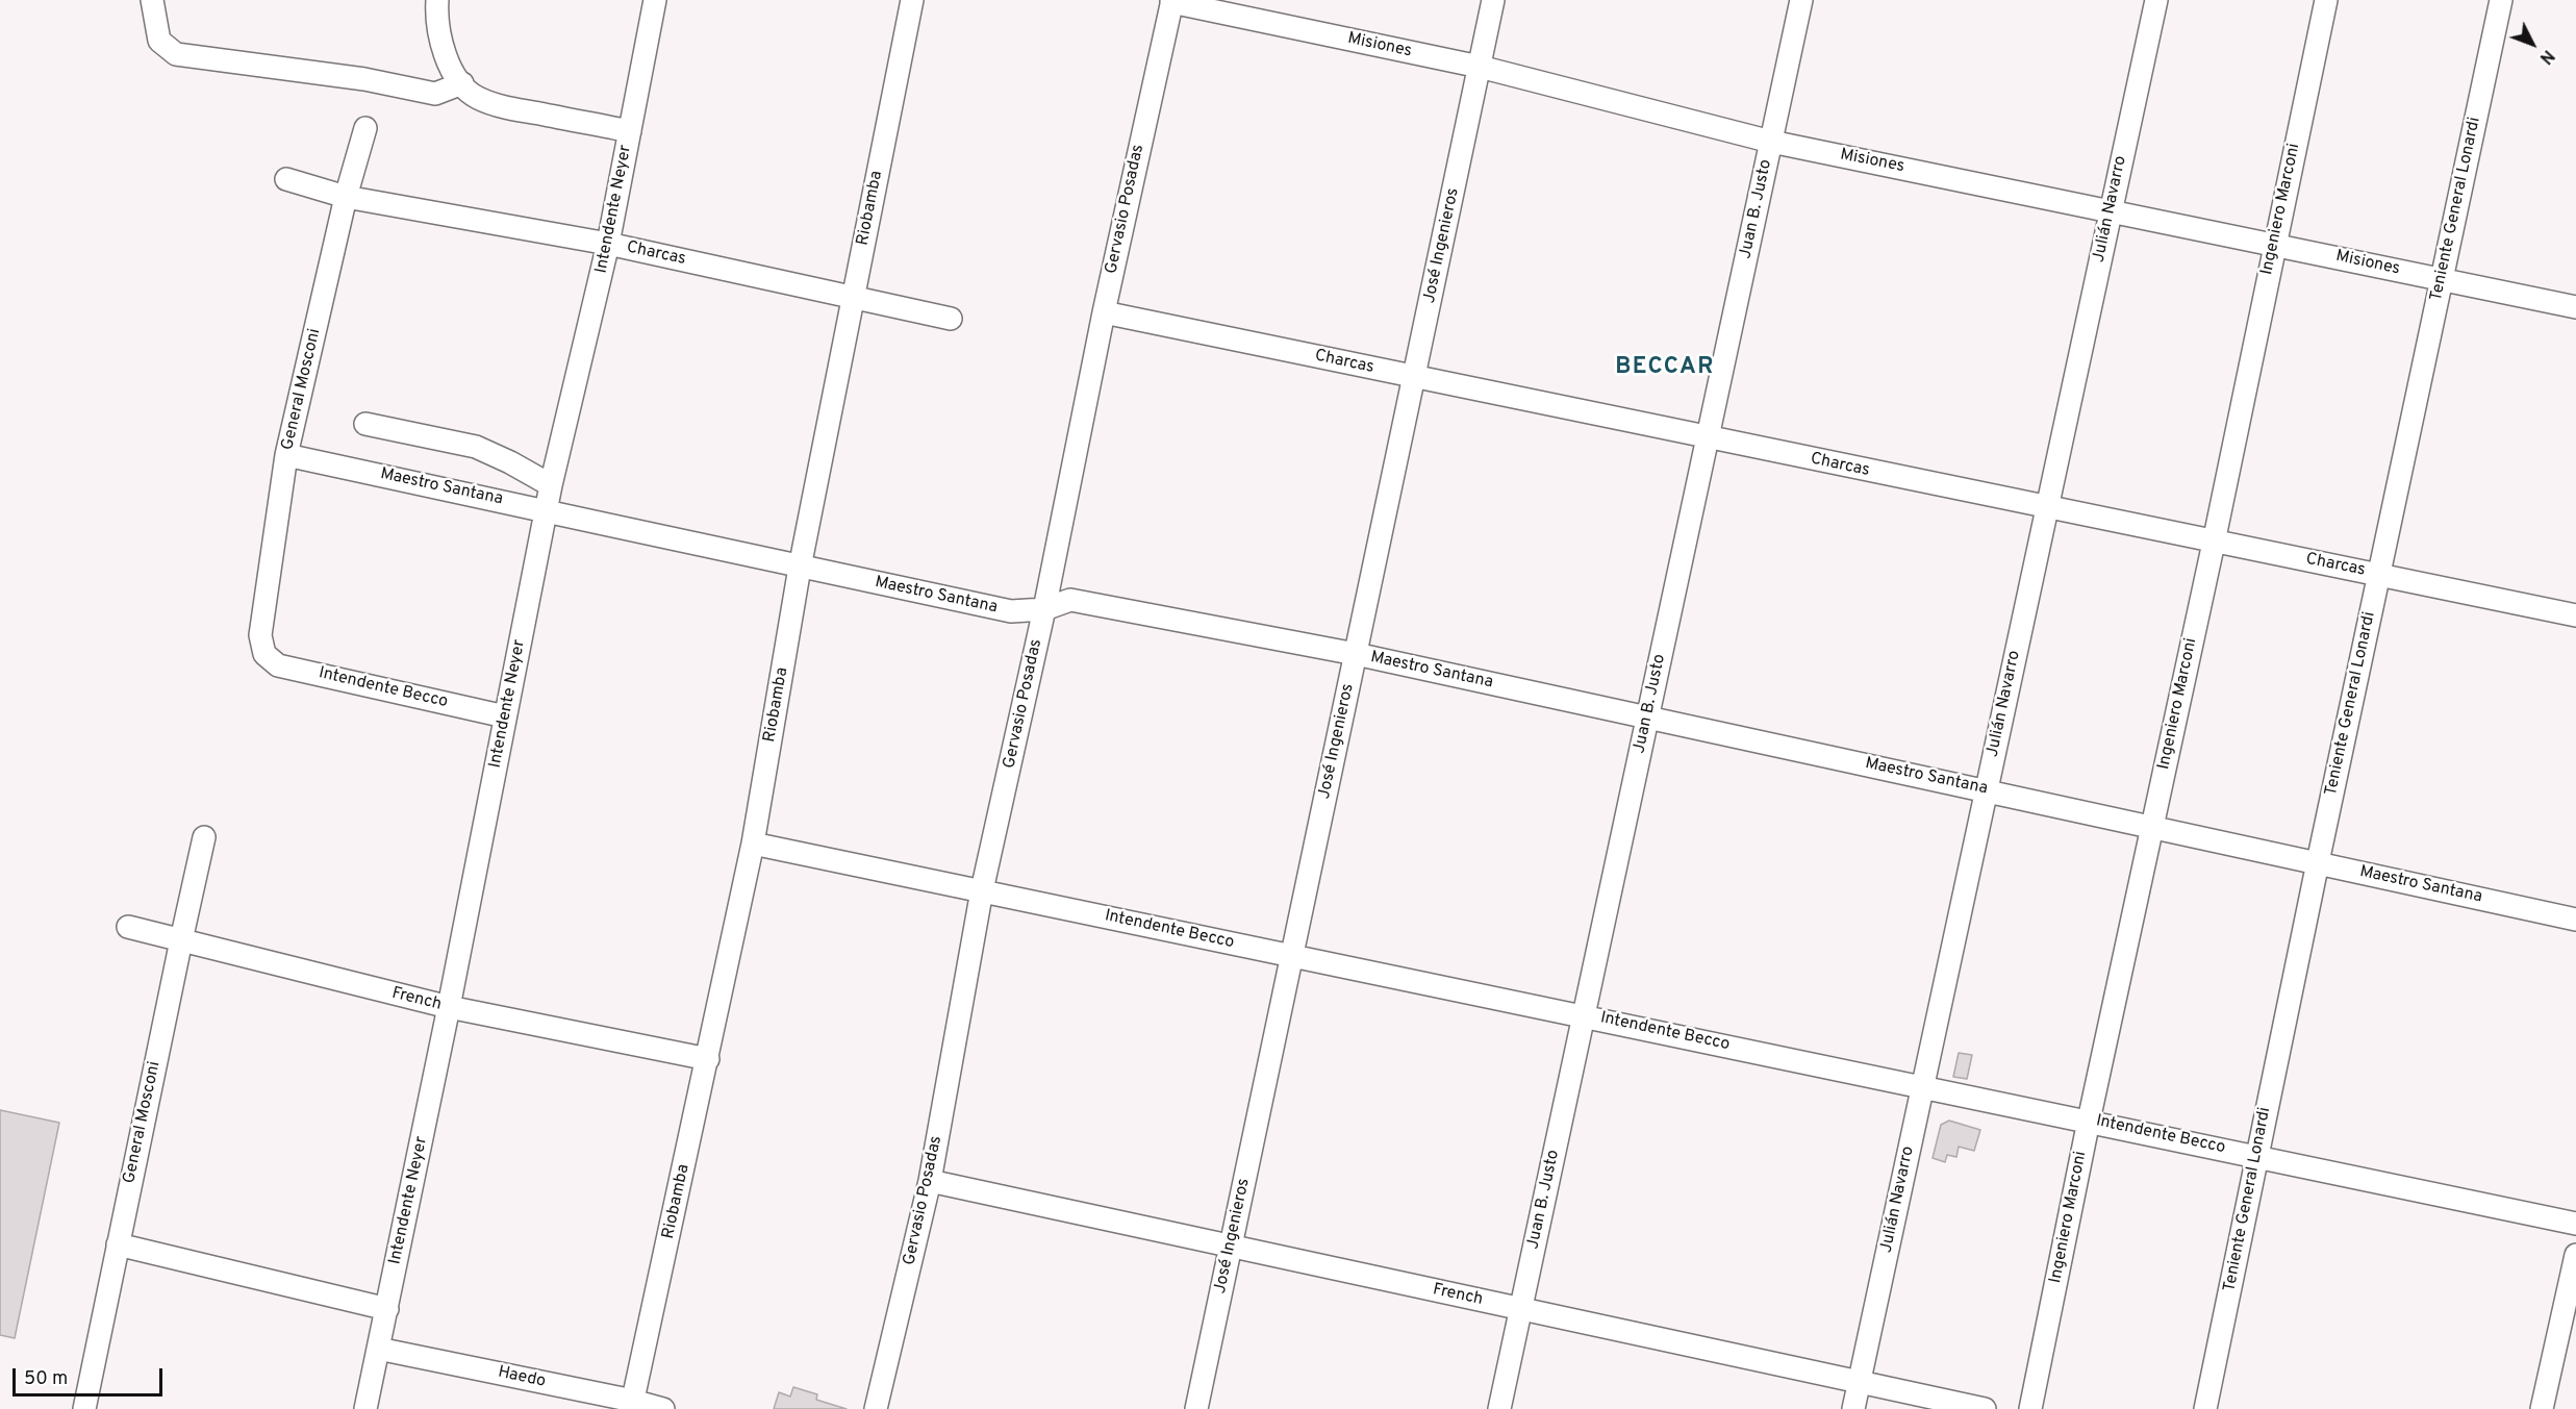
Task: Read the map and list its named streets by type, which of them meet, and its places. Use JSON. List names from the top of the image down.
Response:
{
  "streets": {
    "street": [
      "Misiones",
      "Riobamba",
      "Intendente Neyer",
      "Gervasio Posadas",
      "Juan B. Justo",
      "Julián Navarro",
      "Ingeniero Marconi",
      "Teniente General Lonardi",
      "José Ingenieros",
      "Charcas",
      "General Mosconi",
      "Maestro Santana",
      "Intendente Becco",
      "French",
      "Haedo"
    ]
  },
  "crossings": [
    ["Misiones", "Gervasio Posadas"],
    ["Misiones", "Juan B. Justo"],
    ["Misiones", "Julián Navarro"],
    ["Misiones", "Ingeniero Marconi"],
    ["Misiones", "Teniente General Lonardi"],
    ["Misiones", "José Ingenieros"],
    ["Riobamba", "Charcas"],
    ["Riobamba", "Maestro Santana"],
    ["Riobamba", "Intendente Becco"],
    ["Riobamba", "French"],
    ["Riobamba", "Haedo"],
    ["Intendente Neyer", "Charcas"],
    ["Intendente Neyer", "Maestro Santana"],
    ["Intendente Neyer", "Intendente Becco"],
    ["Intendente Neyer", "French"],
    ["Intendente Neyer", "Haedo"],
    ["Gervasio Posadas", "Charcas"],
    ["Gervasio Posadas", "Maestro Santana"],
    ["Gervasio Posadas", "Intendente Becco"],
    ["Gervasio Posadas", "French"],
    ["Juan B. Justo", "Charcas"],
    ["Juan B. Justo", "Maestro Santana"],
    ["Juan B. Justo", "Intendente Becco"],
    ["Juan B. Justo", "French"],
    ["Julián Navarro", "Charcas"],
    ["Julián Navarro", "Maestro Santana"],
    ["Julián Navarro", "Intendente Becco"],
    ["Julián Navarro", "French"],
    ["Ingeniero Marconi", "Charcas"],
    ["Ingeniero Marconi", "Maestro Santana"],
    ["Ingeniero Marconi", "Intendente Becco"],
    ["Teniente General Lonardi", "Charcas"],
    ["Teniente General Lonardi", "Maestro Santana"],
    ["Teniente General Lonardi", "Intendente Becco"],
    ["José Ingenieros", "Charcas"],
    ["José Ingenieros", "Maestro Santana"],
    ["José Ingenieros", "Intendente Becco"],
    ["José Ingenieros", "French"],
    ["Charcas", "General Mosconi"],
    ["General Mosconi", "Maestro Santana"],
    ["General Mosconi", "Intendente Becco"],
    ["General Mosconi", "French"]
  ],
  "districts": ["BECCAR"],
  "scale_bar": "50 m",
  "north": "bottom right"
}
